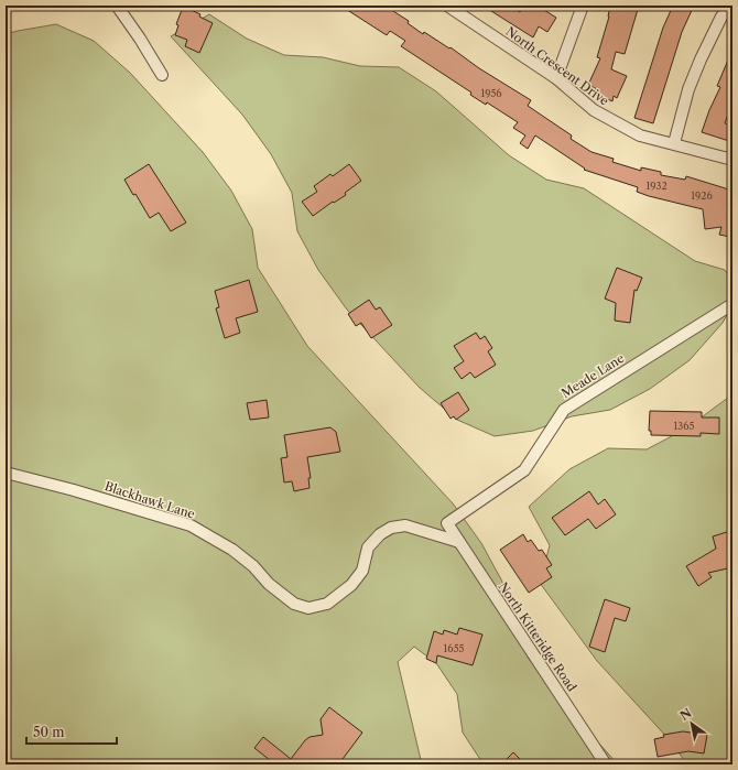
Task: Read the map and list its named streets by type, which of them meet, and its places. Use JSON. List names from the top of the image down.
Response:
{
  "streets": {
    "street": [
      "North Crescent Drive",
      "Meade Lane",
      "Blackhawk Lane",
      "North Kitteridge Road"
    ]
  },
  "crossings": [
    ["Meade Lane", "North Kitteridge Road"],
    ["Blackhawk Lane", "North Kitteridge Road"]
  ],
  "house_numbers": [
    "1956",
    "1932",
    "1926",
    "1365",
    "1655"
  ],
  "scale_bar": "50 m",
  "north": "top left"
}
